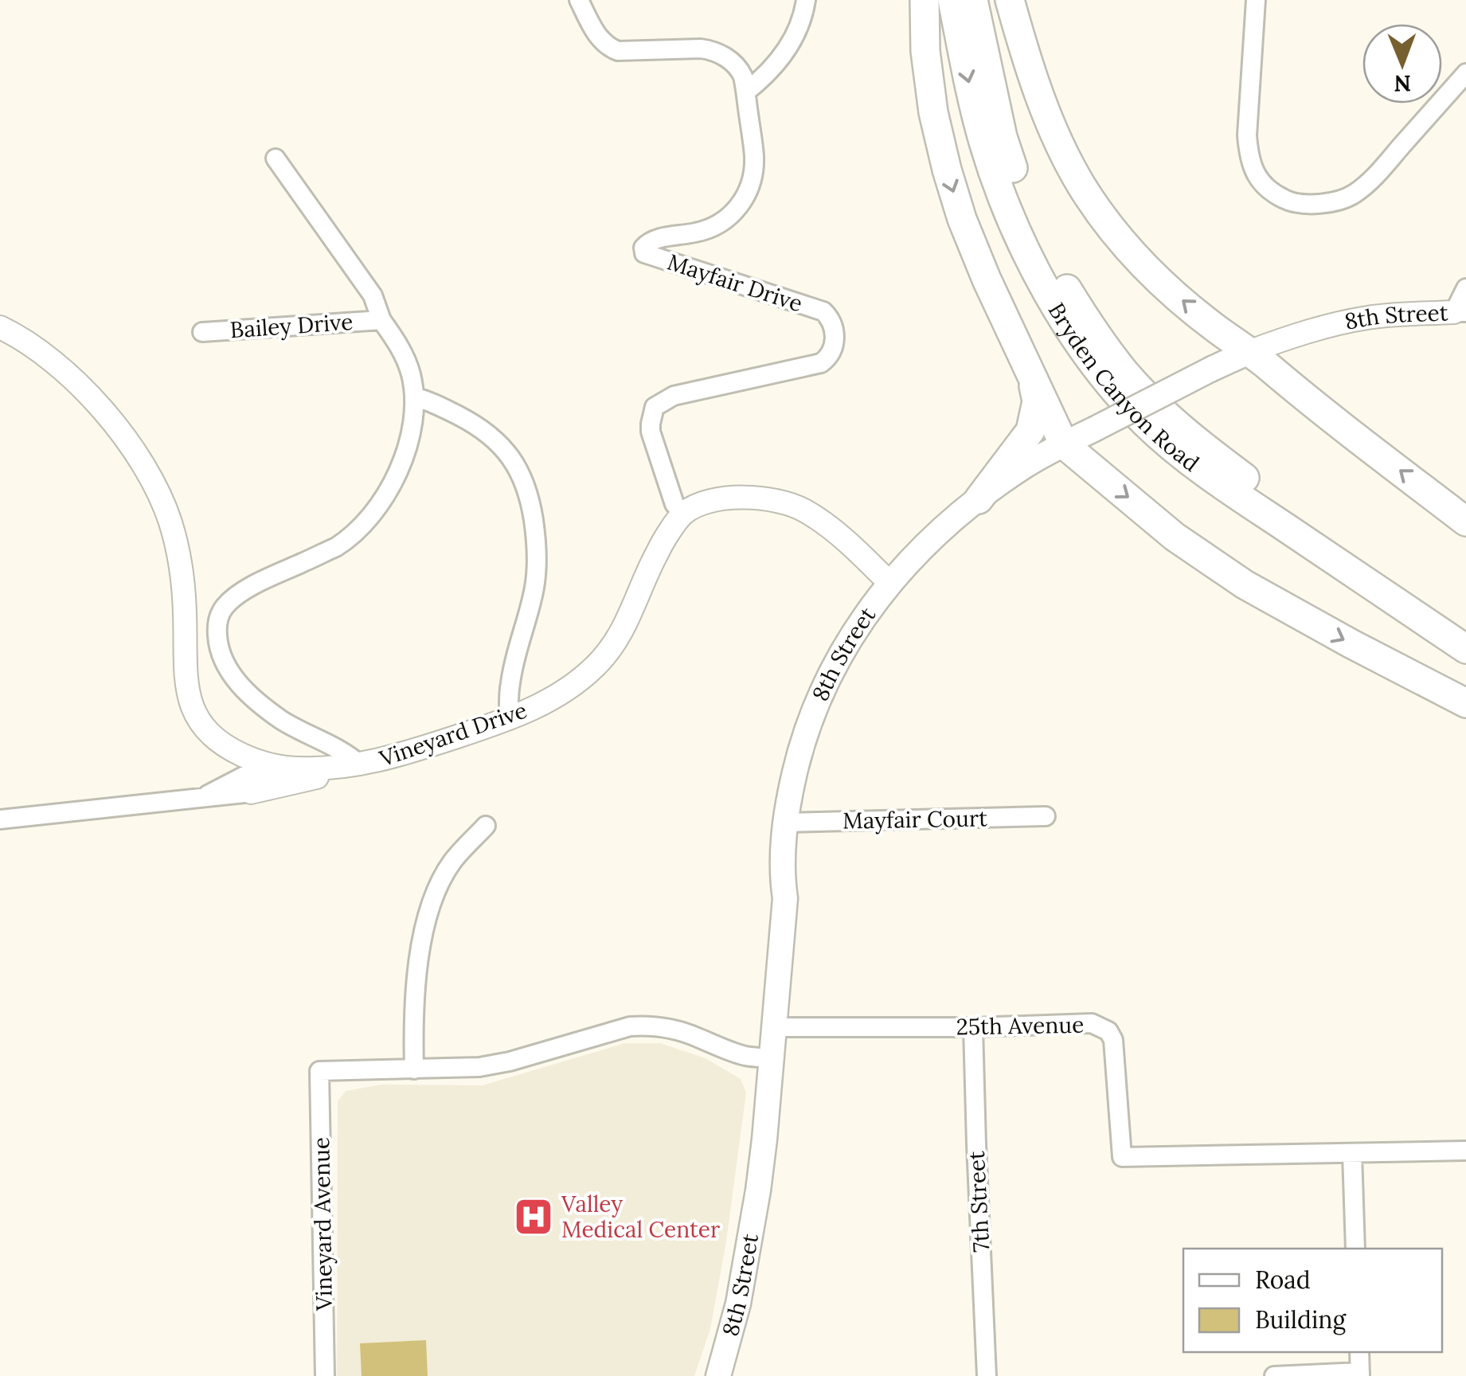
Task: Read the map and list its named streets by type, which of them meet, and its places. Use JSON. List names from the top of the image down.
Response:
{
  "streets": {
    "main road": ["8th Street", "Bryden Canyon Road"],
    "street": [
      "Mayfair Drive",
      "Bailey Drive",
      "Vineyard Drive",
      "Mayfair Court",
      "25th Avenue",
      "7th Street",
      "Vineyard Avenue"
    ]
  },
  "crossings": [
    ["Mayfair Drive", "Vineyard Drive"],
    ["8th Street", "Mayfair Court"],
    ["8th Street", "25th Avenue"],
    ["Bailey Drive", "Vineyard Drive"],
    ["25th Avenue", "7th Street"]
  ],
  "places": {
    "hospital": ["Valley Medical Center"]
  },
  "legend": ["Road", "Building"],
  "north": "bottom"
}
